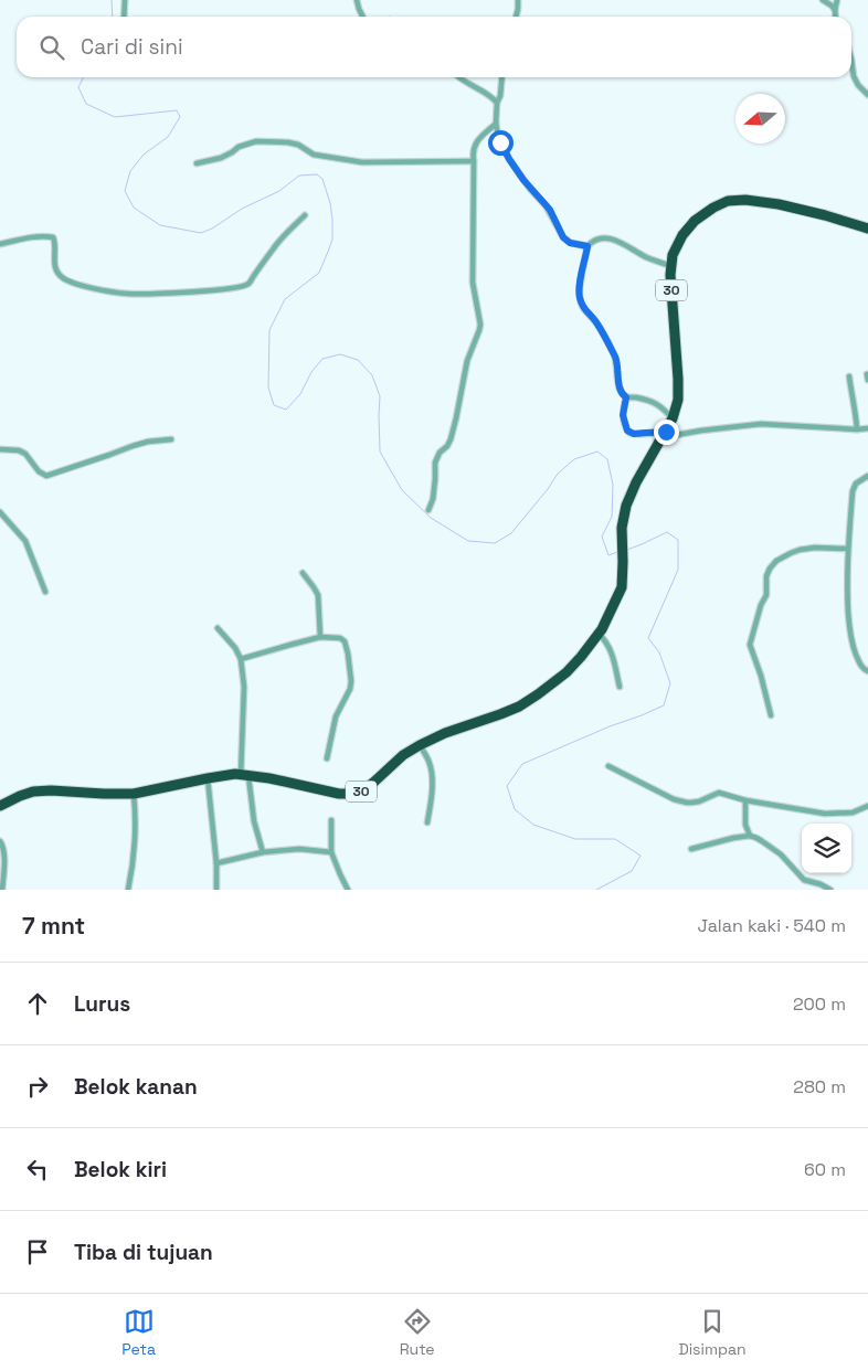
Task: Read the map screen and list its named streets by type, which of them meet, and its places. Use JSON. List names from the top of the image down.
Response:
{
  "streets": {
    "highway": ["30"]
  },
  "north": "left",
  "page": {
    "search": "Cari di sini",
    "heading": ["7 mnt", "Jalan kaki · 540 m"],
    "list": [
      ["Lurus", "200 m"],
      ["Belok kanan", "280 m"],
      ["Belok kiri", "60 m"],
      "Tiba di tujuan"
    ],
    "nav": ["Peta", "Rute", "Disimpan"]
  }
}
